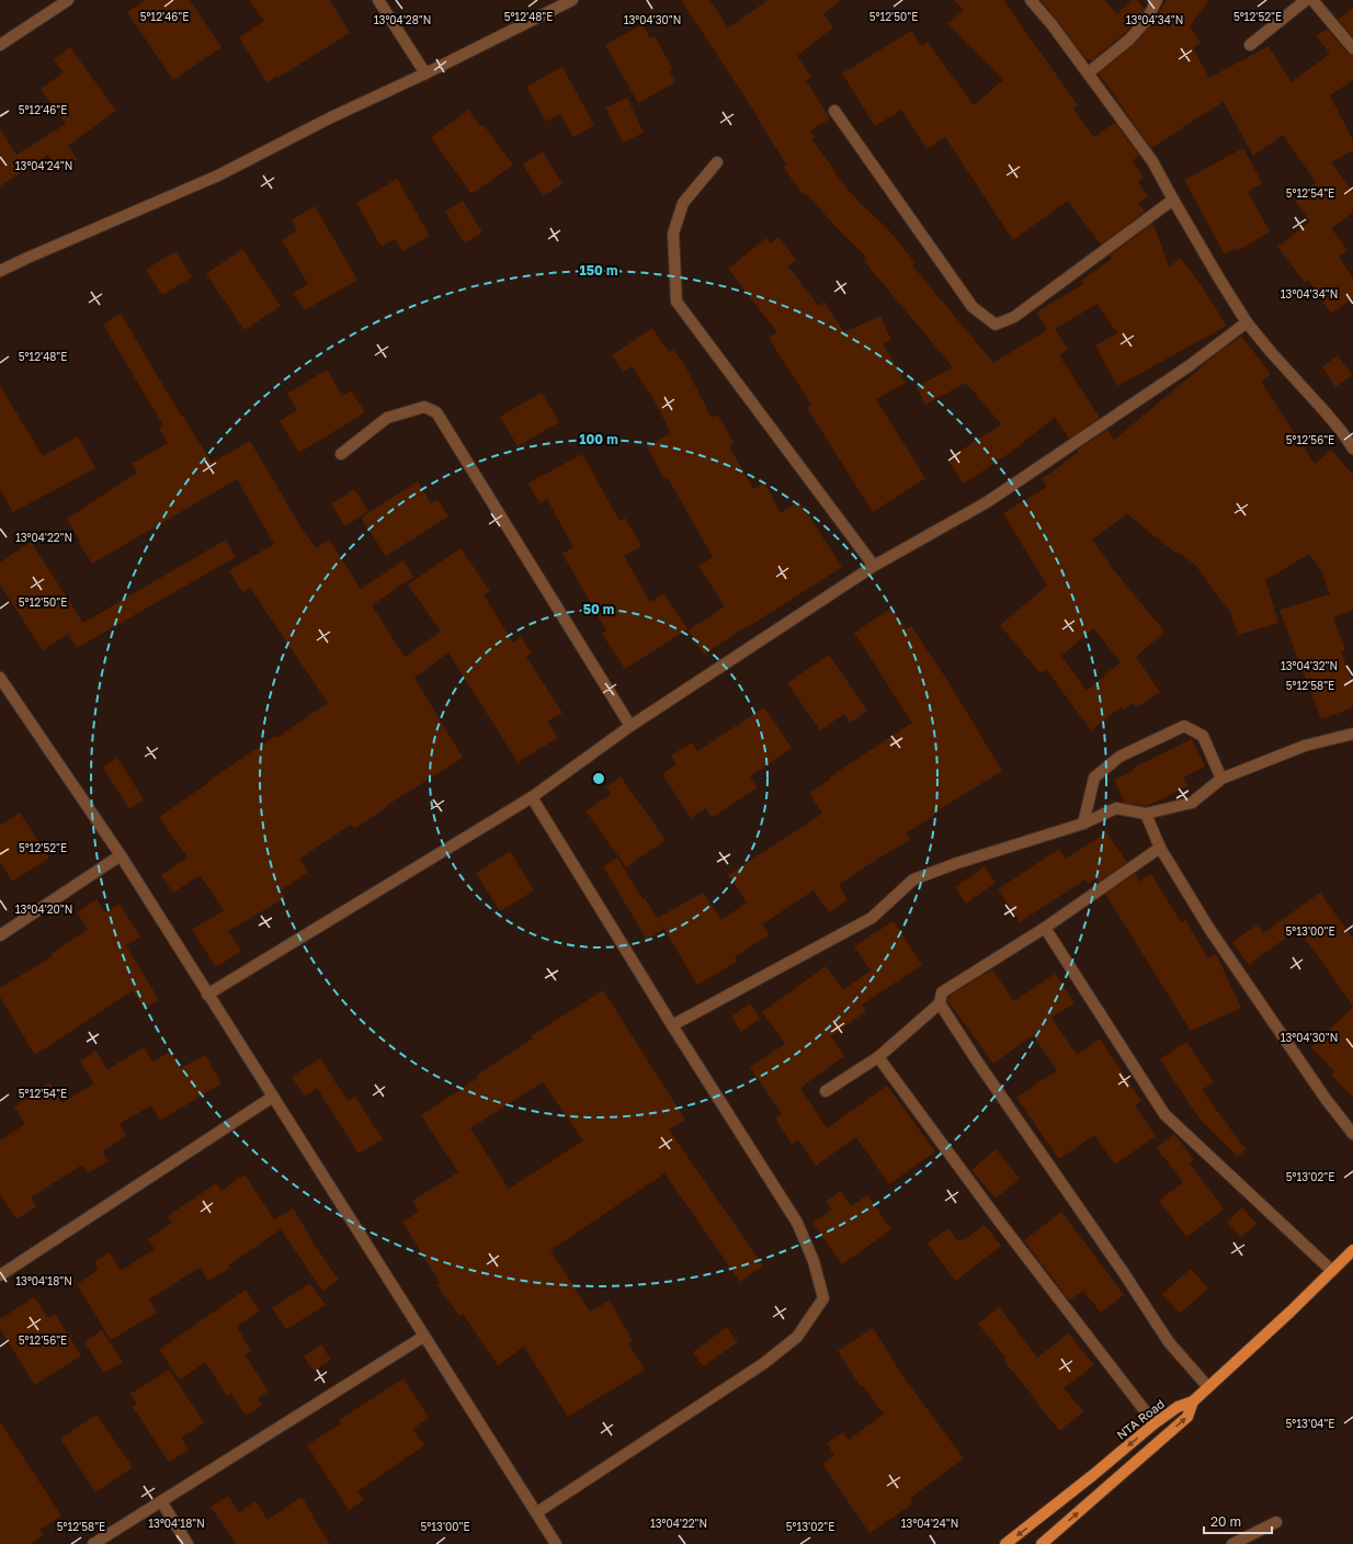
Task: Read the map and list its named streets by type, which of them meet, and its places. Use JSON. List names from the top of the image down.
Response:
{
  "streets": {
    "main road": ["NTA Road"]
  },
  "scale_bar": "20 m",
  "coordinates": [
    "5°12'50\"E",
    "5°12'52\"E",
    "5°12'46\"E",
    "5°12'48\"E",
    "13°04'30\"N",
    "13°04'28\"N",
    "13°04'34\"N",
    "13°04'24\"N",
    "5°12'54\"E",
    "5°12'56\"E",
    "13°04'22\"N",
    "13°04'32\"N",
    "5°12'58\"E",
    "13°04'20\"N",
    "5°13'00\"E",
    "5°13'02\"E",
    "13°04'18\"N",
    "5°13'04\"E"
  ],
  "rings": ["150 m", "100 m", "50 m"]
}
